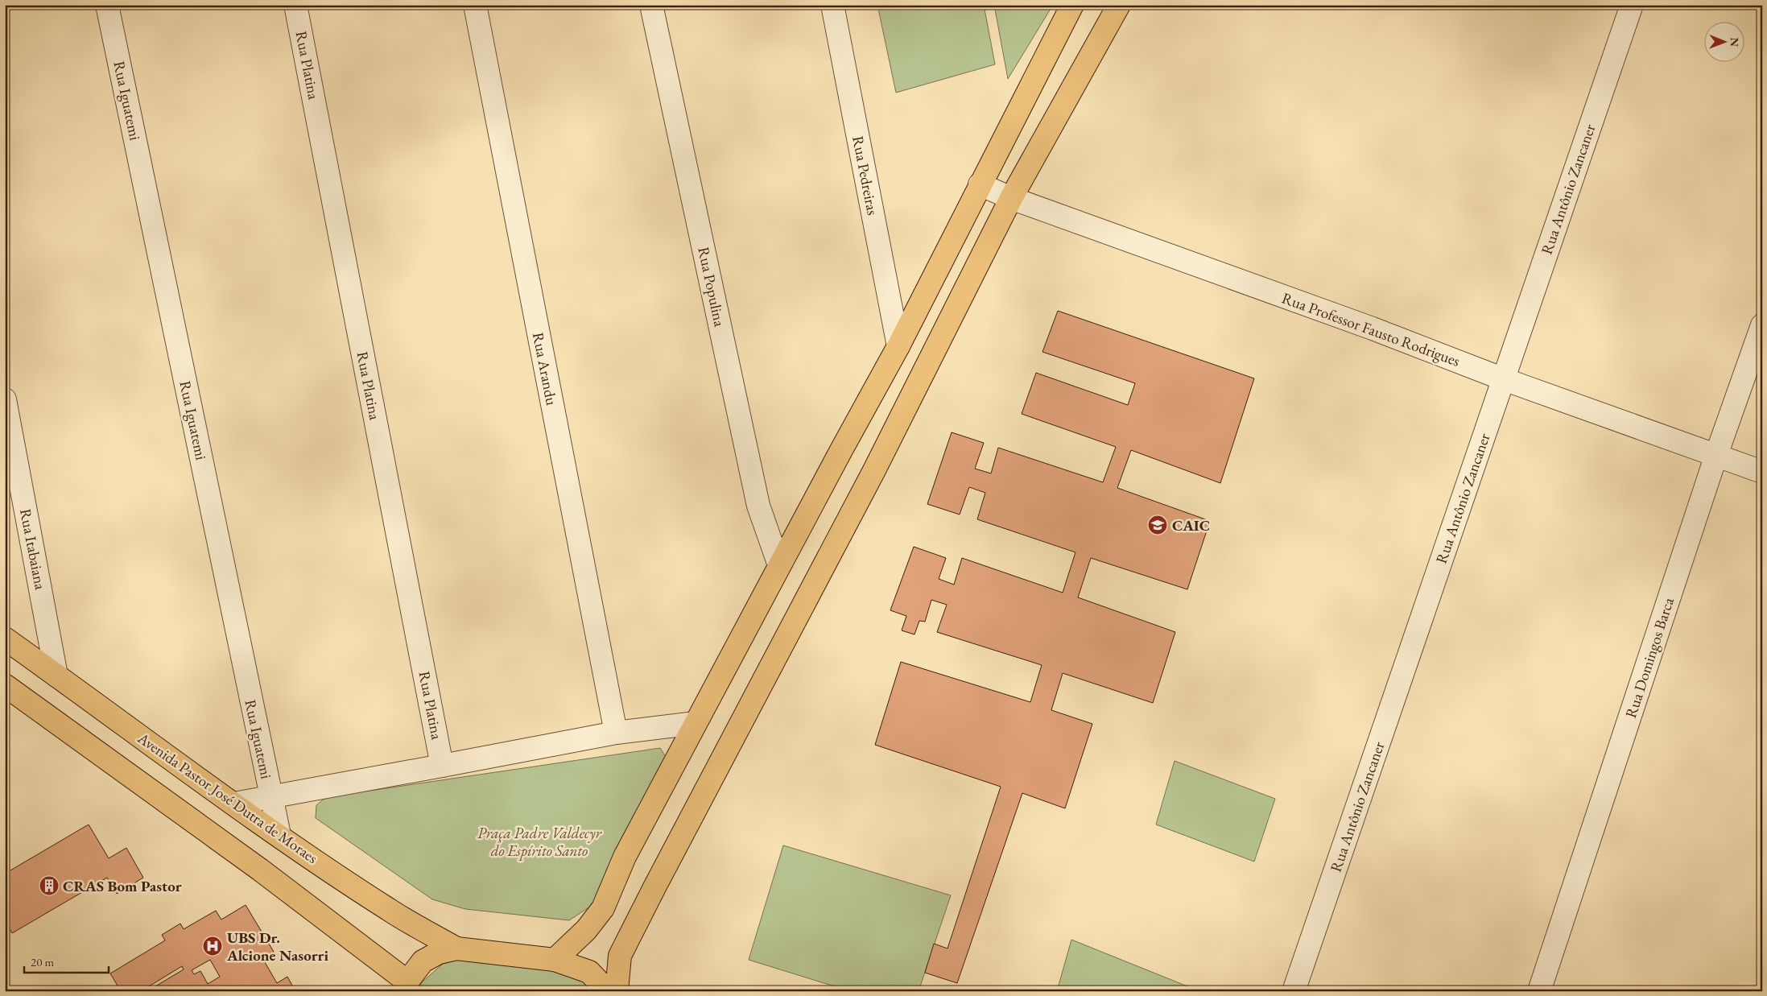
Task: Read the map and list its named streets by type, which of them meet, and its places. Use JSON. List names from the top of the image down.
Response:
{
  "streets": {
    "main road": ["Avenida Pastor José Dutra de Moraes"],
    "street": [
      "Rua Platina",
      "Rua Iguatemi",
      "Rua Pedreiras",
      "Rua Antônio Zancaner",
      "Rua Populina",
      "Rua Professor Fausto Rodrigues",
      "Rua Arandu",
      "Rua Itabaiana",
      "Rua Domingos Barca"
    ]
  },
  "crossings": [
    ["Rua Iguatemi", "Avenida Pastor José Dutra de Moraes"],
    ["Rua Antônio Zancaner", "Rua Professor Fausto Rodrigues"],
    ["Rua Professor Fausto Rodrigues", "Rua Domingos Barca"],
    ["Rua Itabaiana", "Avenida Pastor José Dutra de Moraes"]
  ],
  "parks": ["Praça Padre Valdecyr do Espírito Santo"],
  "places": {
    "school or university": ["CAIC"],
    "building": ["CRAS Bom Pastor"],
    "hospital": ["UBS Dr. Alcione Nasorri"]
  },
  "scale_bar": "20 m",
  "north": "right"
}
